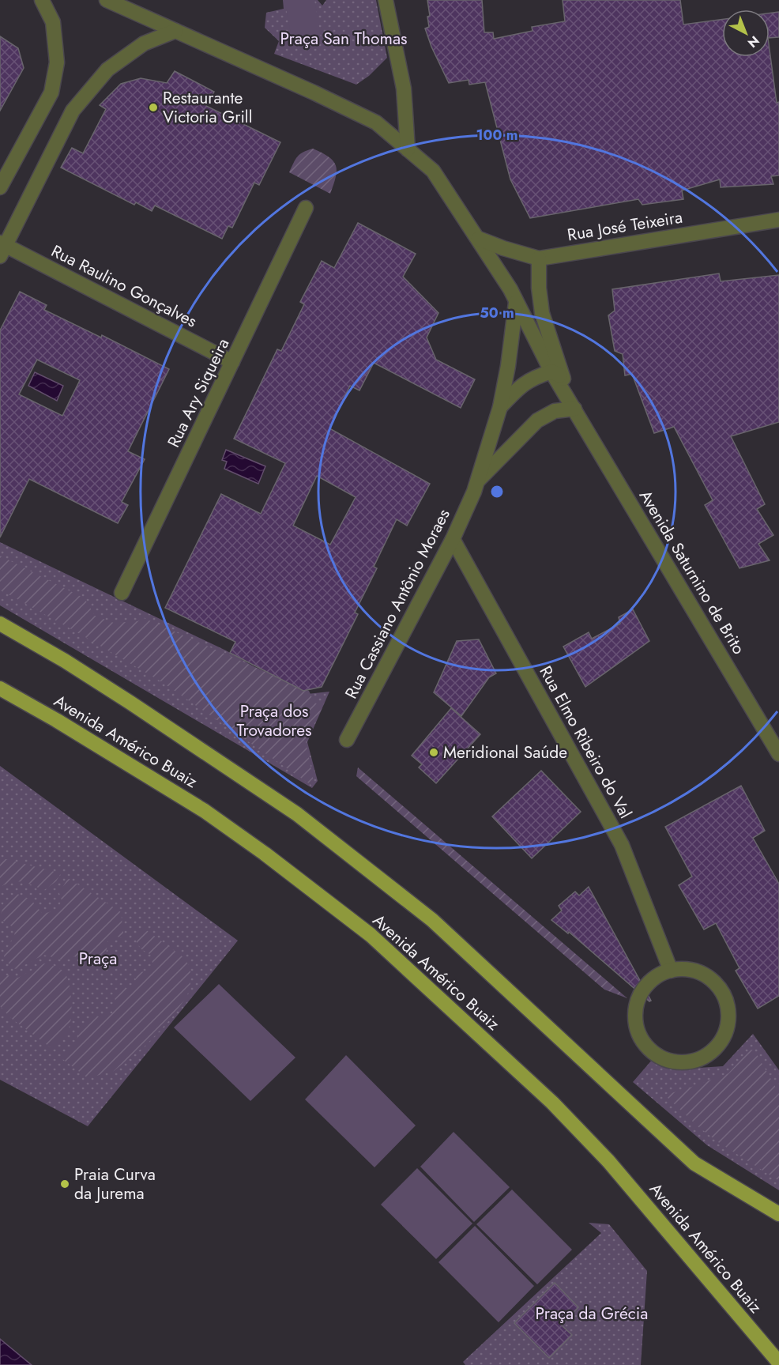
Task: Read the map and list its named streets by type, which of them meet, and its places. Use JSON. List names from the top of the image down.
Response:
{
  "streets": {
    "main road": ["Avenida Américo Buaiz"],
    "street": [
      "Rua José Teixeira",
      "Rua Raulino Gonçalves",
      "Rua Ary Siqueira",
      "Avenida Saturnino de Brito",
      "Rua Cassiano Antônio Moraes",
      "Rua Elmo Ribeiro do Val"
    ]
  },
  "crossings": [
    ["Rua José Teixeira", "Avenida Saturnino de Brito"],
    ["Rua Raulino Gonçalves", "Rua Ary Siqueira"],
    ["Avenida Saturnino de Brito", "Rua Cassiano Antônio Moraes"],
    ["Rua Cassiano Antônio Moraes", "Rua Elmo Ribeiro do Val"]
  ],
  "parks": [
    "Praça San Thomas",
    "Praça dos Trovadores",
    "Praça",
    "Praça da Grécia"
  ],
  "places": ["Restaurante Victoria Grill", "Meridional Saúde", "Praia Curva da Jurema"],
  "north": "bottom right",
  "rings": ["100 m", "50 m"]
}
